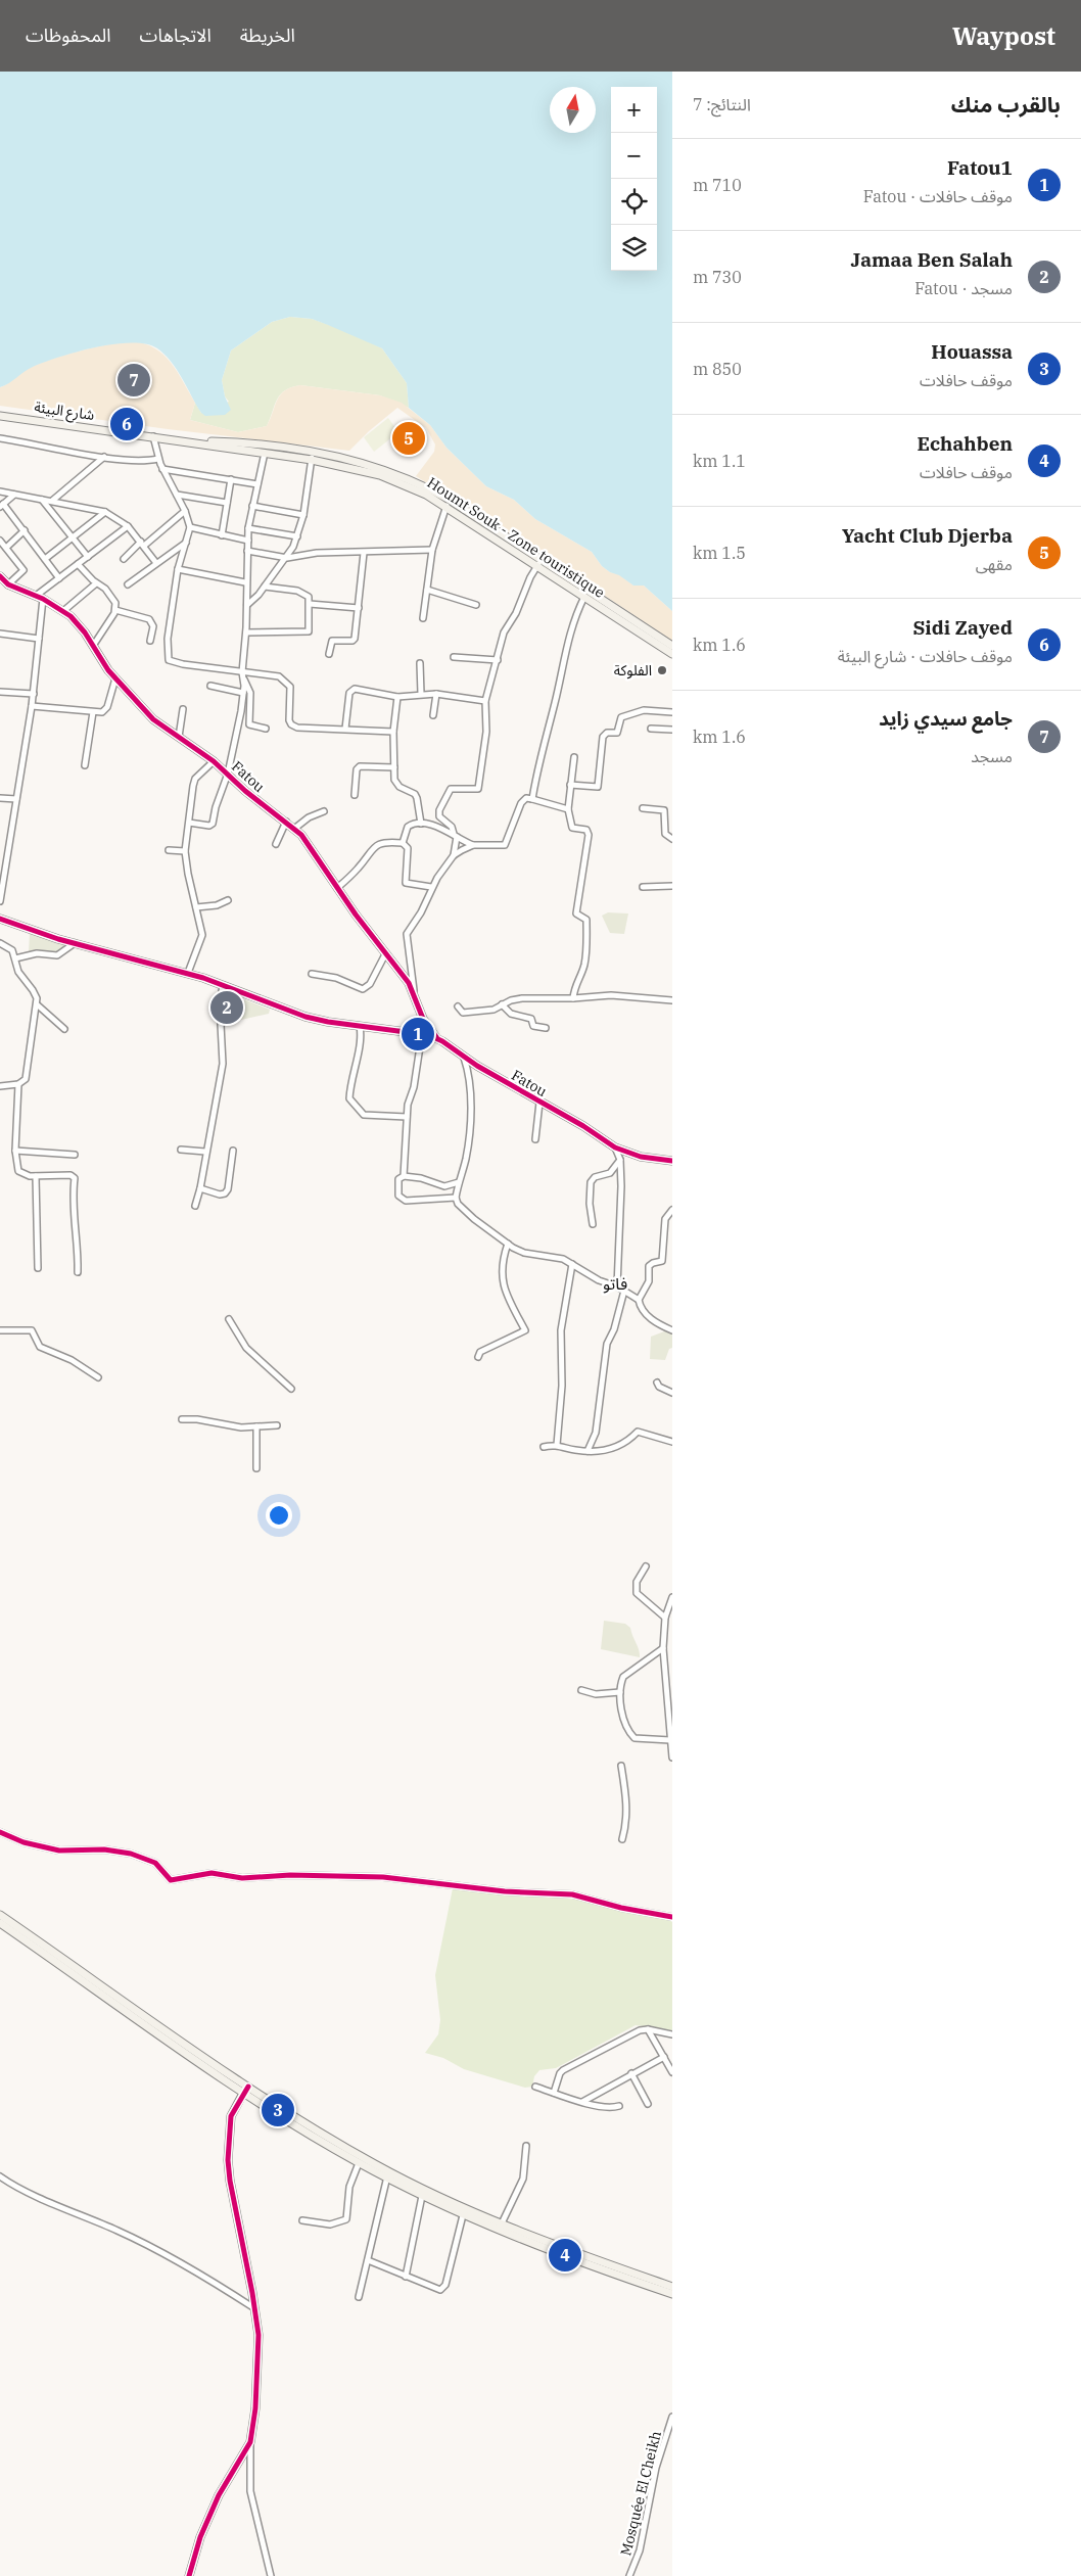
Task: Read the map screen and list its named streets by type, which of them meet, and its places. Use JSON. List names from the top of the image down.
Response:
{
  "streets": {
    "main road": ["شارع البيئة", "Houmt Souk - Zone touristique", "Fatou"],
    "street": ["Mosquée El Cheikh"]
  },
  "crossings": [
    ["شارع البيئة", "Houmt Souk - Zone touristique"]
  ],
  "districts": ["فاتو"],
  "places": ["الفلوكة"],
  "north": "top",
  "page": {
    "header": "Waypost",
    "nav": ["الخريطة", "الاتجاهات", "المحفوظات"],
    "heading": ["بالقرب منك", "النتائج: 7"],
    "map_buttons": ["+", "−"],
    "list": [
      {
        "mark": "1",
        "name": "Fatou1",
        "note": "موقف حافلات · Fatou",
        "value": "710 m"
      },
      {
        "mark": "2",
        "name": "Jamaa Ben Salah",
        "note": "مسجد · Fatou",
        "value": "730 m"
      },
      {
        "mark": "3",
        "name": "Houassa",
        "note": "موقف حافلات",
        "value": "850 m"
      },
      {
        "mark": "4",
        "name": "Echahben",
        "note": "موقف حافلات",
        "value": "1.1 km"
      },
      {
        "mark": "5",
        "name": "Yacht Club Djerba",
        "note": "مقهى",
        "value": "1.5 km"
      },
      {
        "mark": "6",
        "name": "Sidi Zayed",
        "note": "موقف حافلات · شارع البيئة",
        "value": "1.6 km"
      },
      {
        "mark": "7",
        "name": "جامع سيدي زايد",
        "note": "مسجد",
        "value": "1.6 km"
      }
    ],
    "pins": [
      "7",
      "6",
      "5",
      "2",
      "1",
      "3",
      "4"
    ]
  }
}
